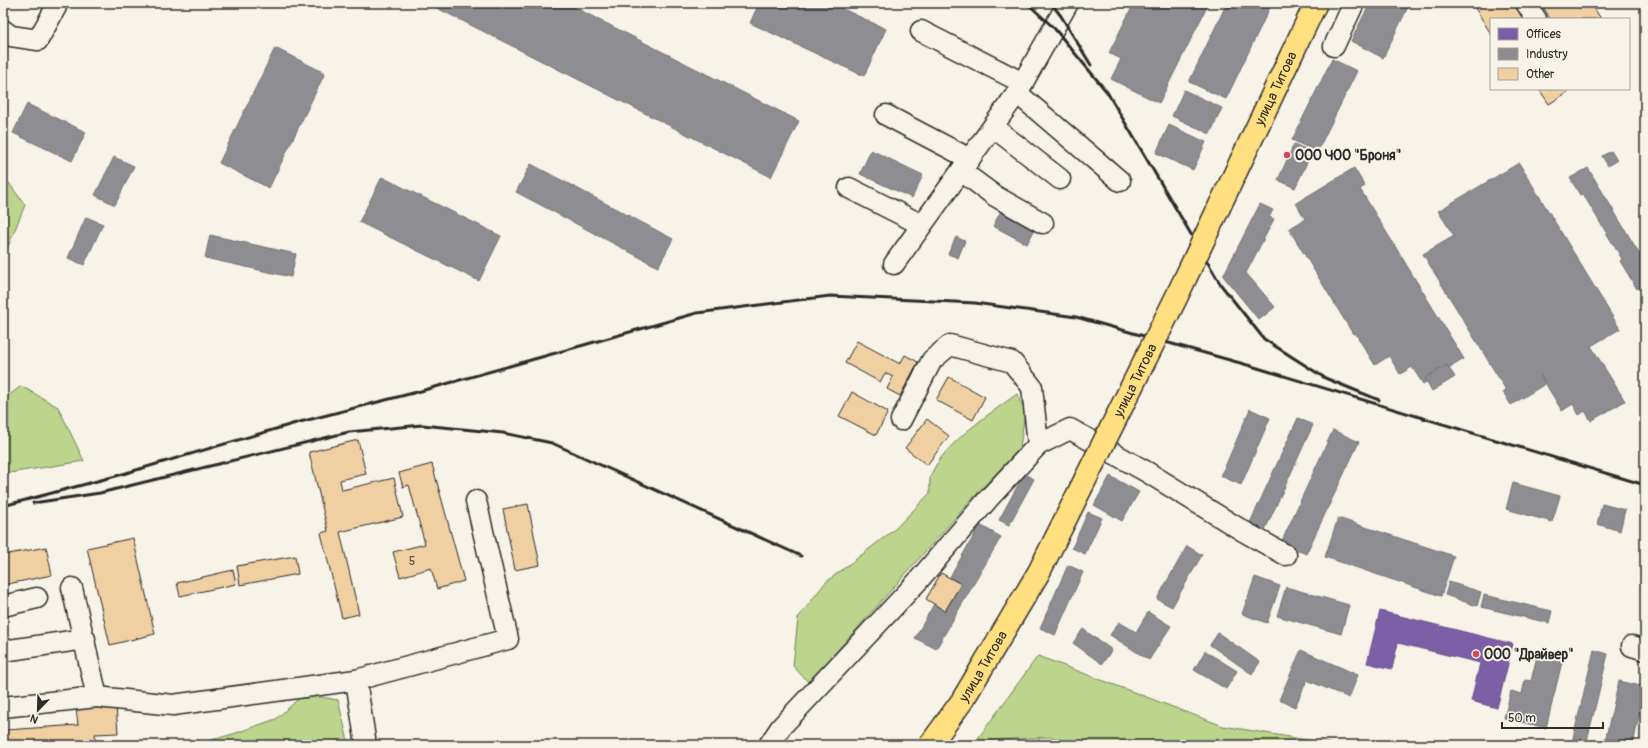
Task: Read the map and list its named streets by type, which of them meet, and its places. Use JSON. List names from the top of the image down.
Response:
{
  "streets": {
    "main road": ["улица Титова"]
  },
  "places": ["ООО ЧОО \"Броня\"", "ООО \"Драйвер\""],
  "house_numbers": ["5"],
  "legend": ["Offices", "Industry", "Other"],
  "scale_bar": "50 m",
  "north": "bottom left"
}
